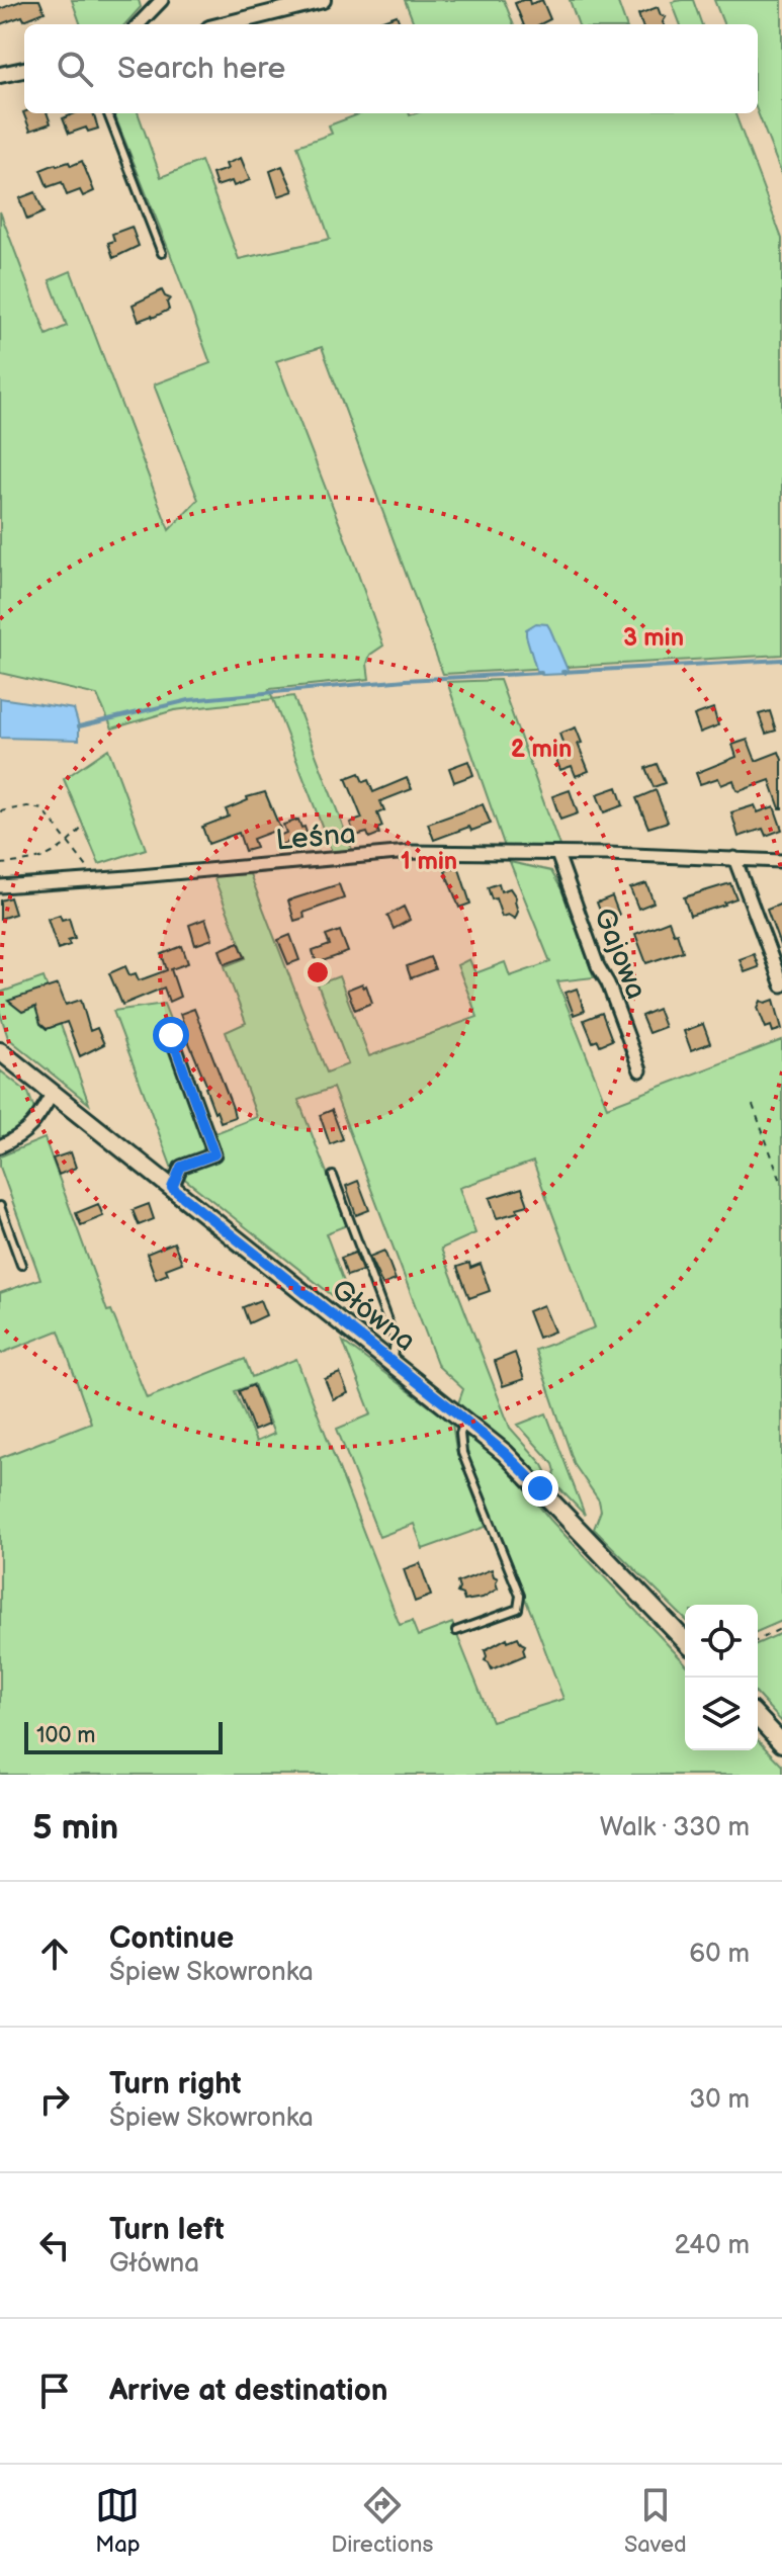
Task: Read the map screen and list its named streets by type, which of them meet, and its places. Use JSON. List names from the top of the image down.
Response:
{
  "streets": {
    "main road": ["Główna"],
    "street": ["Leśna", "Gajowa"]
  },
  "crossings": [
    ["Leśna", "Gajowa"]
  ],
  "scale_bar": "100 m",
  "page": {
    "search": "Search here",
    "scale": "100 m",
    "heading": ["5 min", "Walk · 330 m"],
    "list": [
      ["Continue", "Śpiew Skowronka", "60 m"],
      ["Turn right", "Śpiew Skowronka", "30 m"],
      ["Turn left", "Główna", "240 m"],
      "Arrive at destination"
    ],
    "nav": ["Map", "Directions", "Saved"]
  },
  "rings": ["3 min", "2 min", "1 min"]
}
